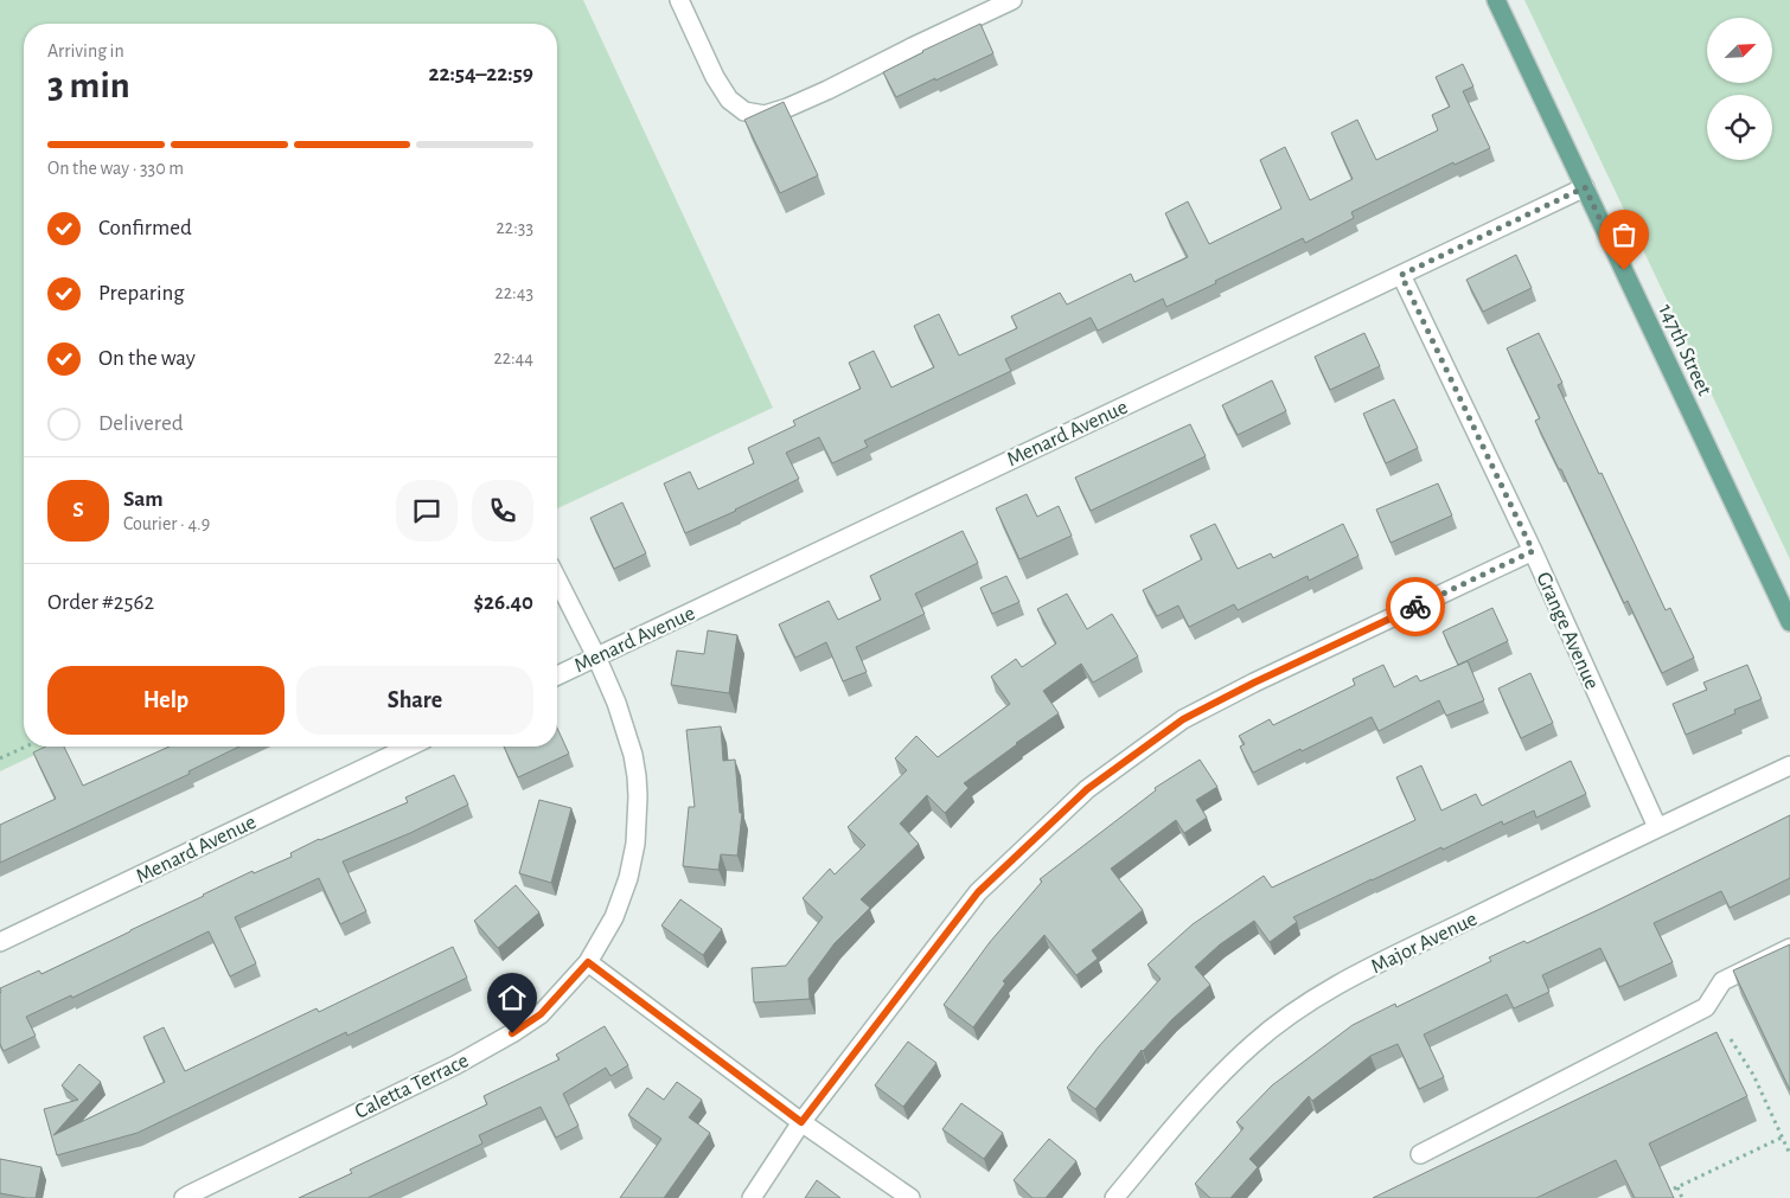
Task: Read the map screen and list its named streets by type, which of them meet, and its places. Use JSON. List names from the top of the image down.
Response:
{
  "streets": {
    "main road": ["147th Street"],
    "street": [
      "Menard Avenue",
      "Grange Avenue",
      "Major Avenue",
      "Caletta Terrace"
    ]
  },
  "crossings": [
    ["147th Street", "Menard Avenue"],
    ["Menard Avenue", "Grange Avenue"],
    ["Menard Avenue", "Caletta Terrace"],
    ["Grange Avenue", "Major Avenue"]
  ],
  "north": "top right",
  "page": {
    "heading": ["3 min", "Arriving in", "22:54–22:59"],
    "panel": [
      "Sam",
      "Courier · 4.9",
      "Order #2562",
      "$26.40"
    ],
    "bar": "On the way · 330 m",
    "list": [
      ["Confirmed", "22:33"],
      ["Preparing", "22:43"],
      ["On the way", "22:44"],
      "Delivered"
    ],
    "round": "S",
    "buttons": ["Help", "Share"]
  }
}
